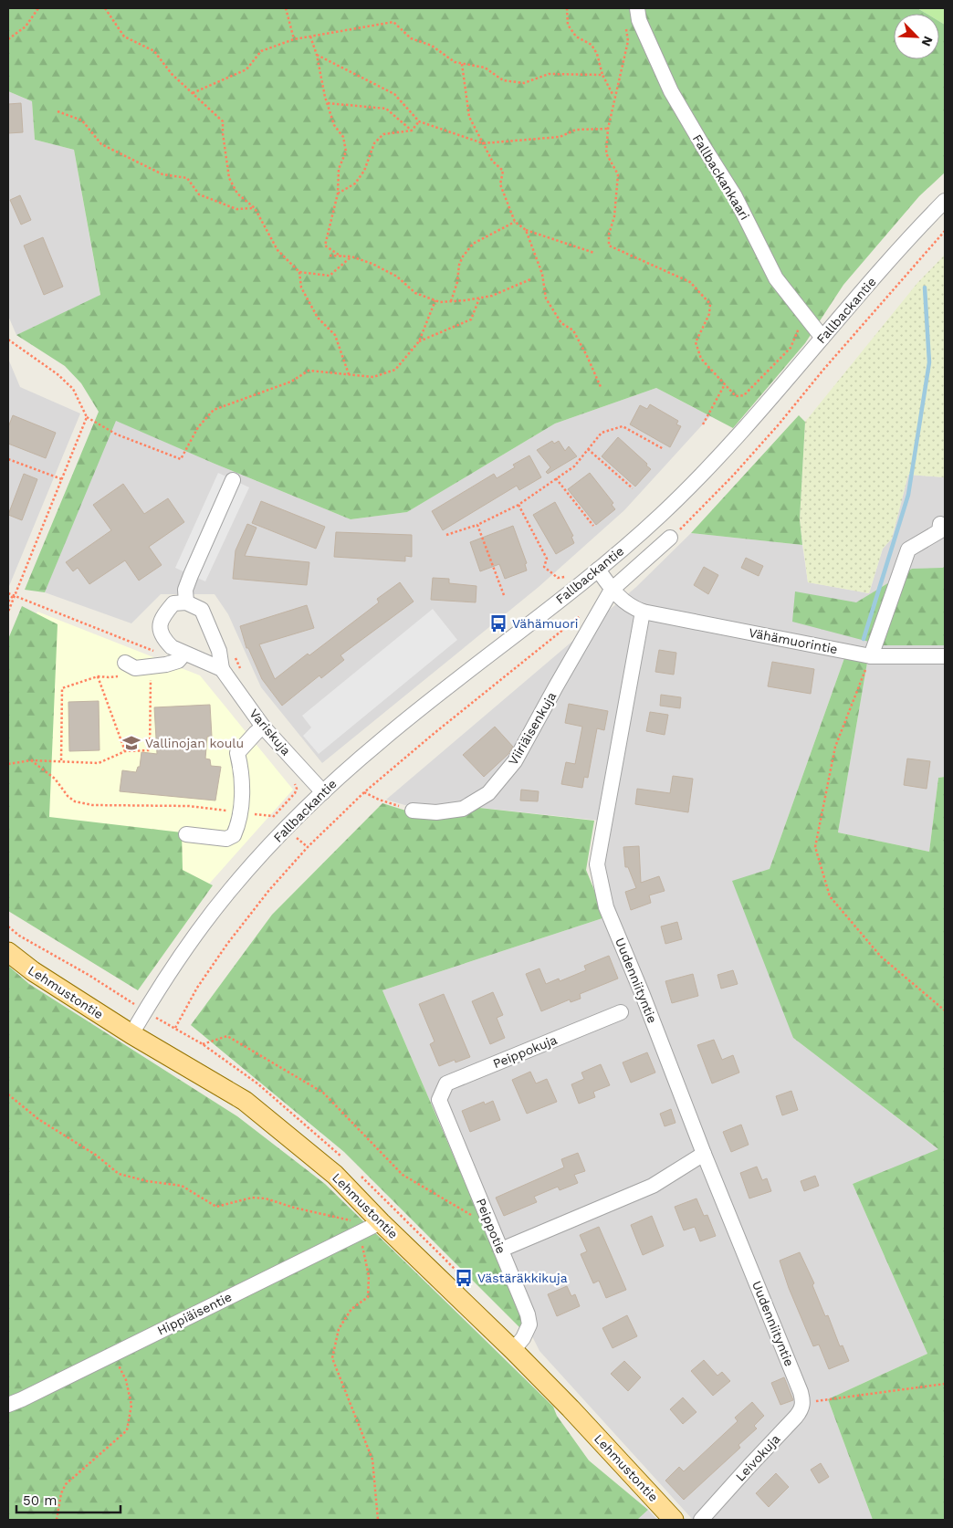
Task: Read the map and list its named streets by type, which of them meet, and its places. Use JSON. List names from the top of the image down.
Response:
{
  "streets": {
    "main road": ["Lehmustontie"],
    "street": [
      "Fallbackankaari",
      "Fallbackantie",
      "Vähämuorintie",
      "Viiriäisenkuja",
      "Variskuja",
      "Uudenniityntie",
      "Peippokuja",
      "Peippotie",
      "Hippiäisentie",
      "Leivokuja"
    ]
  },
  "crossings": [
    ["Fallbackankaari", "Fallbackantie"],
    ["Fallbackantie", "Variskuja"],
    ["Fallbackantie", "Lehmustontie"],
    ["Vähämuorintie", "Uudenniityntie"],
    ["Uudenniityntie", "Leivokuja"],
    ["Lehmustontie", "Peippotie"],
    ["Lehmustontie", "Hippiäisentie"],
    ["Peippokuja", "Peippotie"]
  ],
  "places": {
    "bus stop": ["Vähämuori", "Västäräkkikuja"],
    "school or university": ["Vallinojan koulu"]
  },
  "scale_bar": "50 m",
  "north": "bottom right"
}
